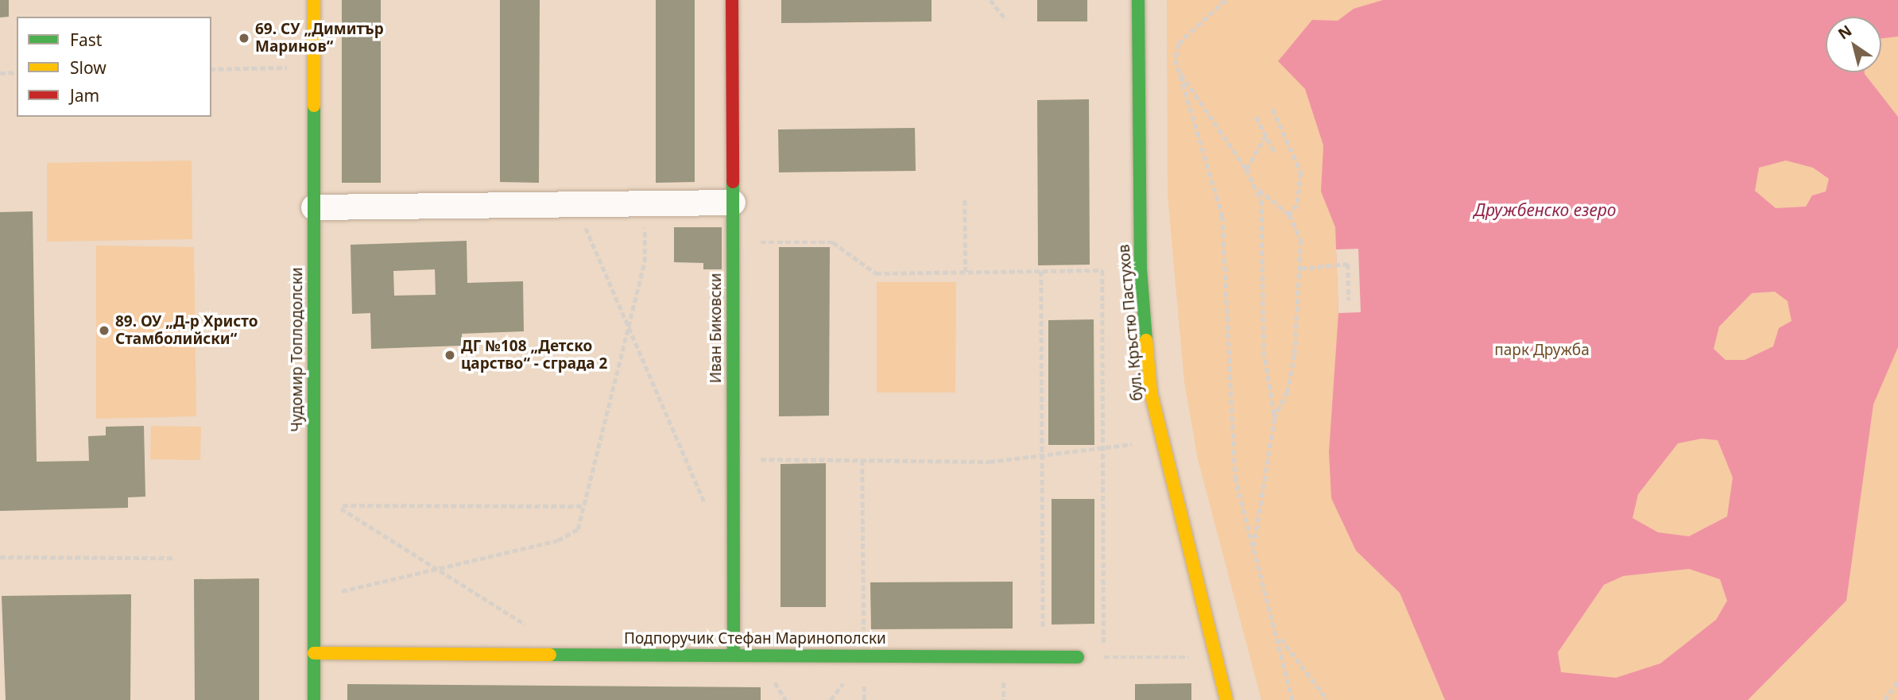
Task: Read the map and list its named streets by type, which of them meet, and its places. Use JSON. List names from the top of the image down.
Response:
{
  "streets": {
    "street": [
      "бул. Кръстю Пастухов",
      "Иван Биковски",
      "Чудомир Топлодолски",
      "Подпоручик Стефан Маринополски"
    ]
  },
  "crossings": [
    ["Иван Биковски", "Подпоручик Стефан Маринополски"],
    ["Чудомир Топлодолски", "Подпоручик Стефан Маринополски"]
  ],
  "water": ["Дружбенско езеро"],
  "parks": ["парк Дружба"],
  "places": ["69. СУ „Димитър Маринов“", "89. ОУ „Д-р Христо Стамболийски“", "ДГ №108 „Детско царство“ - сграда 2"],
  "legend": ["Fast", "Slow", "Jam"],
  "north": "top left"
}
